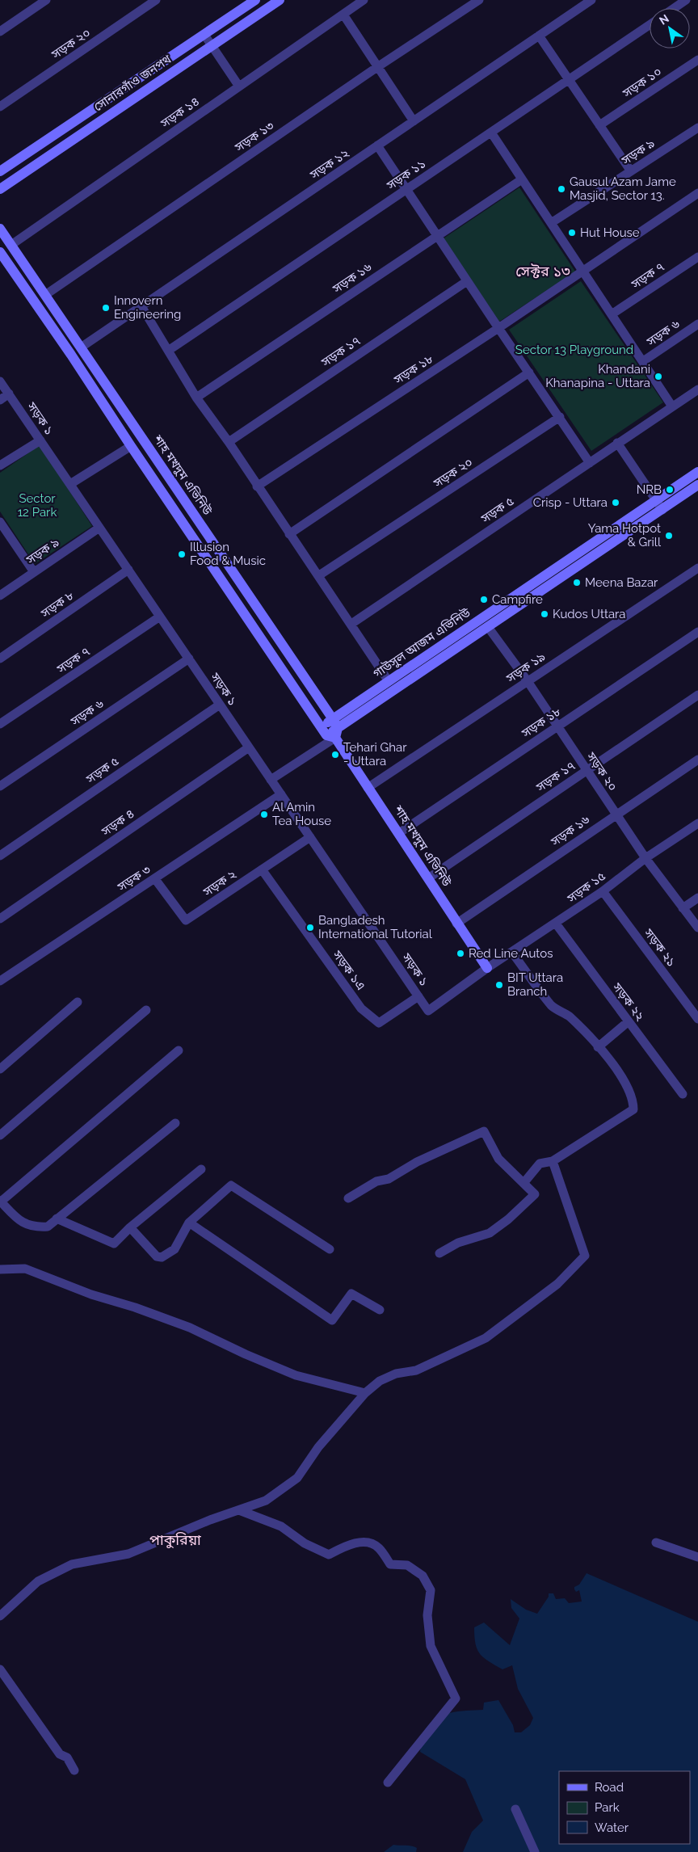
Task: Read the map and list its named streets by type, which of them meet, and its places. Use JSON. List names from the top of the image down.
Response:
{
  "streets": {
    "street": [
      "সড়ক ২০",
      "সড়ক ১০",
      "সোনারগাঁও জনপথ",
      "সড়ক ১৪",
      "সড়ক ১৩",
      "সড়ক ৯",
      "সড়ক ১২",
      "সড়ক ১১",
      "সড়ক ৭",
      "সড়ক ১৬",
      "সড়ক ৬",
      "সড়ক ১৭",
      "সড়ক ১৮",
      "সড়ক ১",
      "শাহ মখদুম এভিনিউ",
      "সড়ক ৫",
      "সড়ক ৮",
      "গাউসুল আজম এভিনিউ",
      "সড়ক ১৯",
      "সড়ক ৪",
      "সড়ক ৩",
      "সড়ক ২",
      "সড়ক ১৫",
      "সড়ক ২১",
      "সড়ক ১এ",
      "সড়ক ২২"
    ]
  },
  "crossings": [
    ["সড়ক ২০", "সড়ক ১৬"],
    ["সড়ক ২০", "সড়ক ১৭"],
    ["সড়ক ২০", "সড়ক ১৮"],
    ["সড়ক ২০", "গাউসুল আজম এভিনিউ"],
    ["সড়ক ২০", "সড়ক ১৯"],
    ["সড়ক ২০", "সড়ক ১৫"],
    ["সড়ক ১৪", "শাহ মখদুম এভিনিউ"],
    ["সড়ক ১৩", "শাহ মখদুম এভিনিউ"],
    ["সড়ক ৯", "সড়ক ১"],
    ["সড়ক ১২", "শাহ মখদুম এভিনিউ"],
    ["সড়ক ৭", "সড়ক ১"],
    ["সড়ক ১৬", "শাহ মখদুম এভিনিউ"],
    ["সড়ক ৬", "সড়ক ১"],
    ["সড়ক ১৭", "শাহ মখদুম এভিনিউ"],
    ["সড়ক ১৮", "শাহ মখদুম এভিনিউ"],
    ["সড়ক ১", "সড়ক ৫"],
    ["সড়ক ১", "সড়ক ৮"],
    ["সড়ক ১", "সড়ক ৪"],
    ["সড়ক ১", "সড়ক ৩"],
    ["সড়ক ১", "সড়ক ২"],
    ["সড়ক ১", "সড়ক ১৫"],
    ["সড়ক ১", "সড়ক ১এ"],
    ["শাহ মখদুম এভিনিউ", "গাউসুল আজম এভিনিউ"],
    ["শাহ মখদুম এভিনিউ", "সড়ক ১৯"],
    ["শাহ মখদুম এভিনিউ", "সড়ক ১৫"],
    ["সড়ক ৩", "সড়ক ২"],
    ["সড়ক ২", "সড়ক ১এ"],
    ["সড়ক ১৫", "সড়ক ২১"],
    ["সড়ক ১৫", "সড়ক ২২"]
  ],
  "districts": ["সেক্টর ১৩", "পাকুরিয়া"],
  "parks": ["Sector 13 Playground", "Sector 12 Park"],
  "places": [
    "Gausul Azam Jame Masjid, Sector 13.",
    "Hut House",
    "Innovern Engineering",
    "Khandani Khanapina - Uttara",
    "NRB",
    "Crisp - Uttara",
    "Yama Hotpot & Grill",
    "Illusion Food & Music",
    "Meena Bazar",
    "Campfire",
    "Kudos Uttara",
    "Tehari Ghar - Uttara",
    "Al Amin Tea House",
    "Bangladesh International Tutorial",
    "Red Line Autos",
    "BIT Uttara Branch"
  ],
  "legend": ["Road", "Park", "Water"],
  "north": "top left"
}
